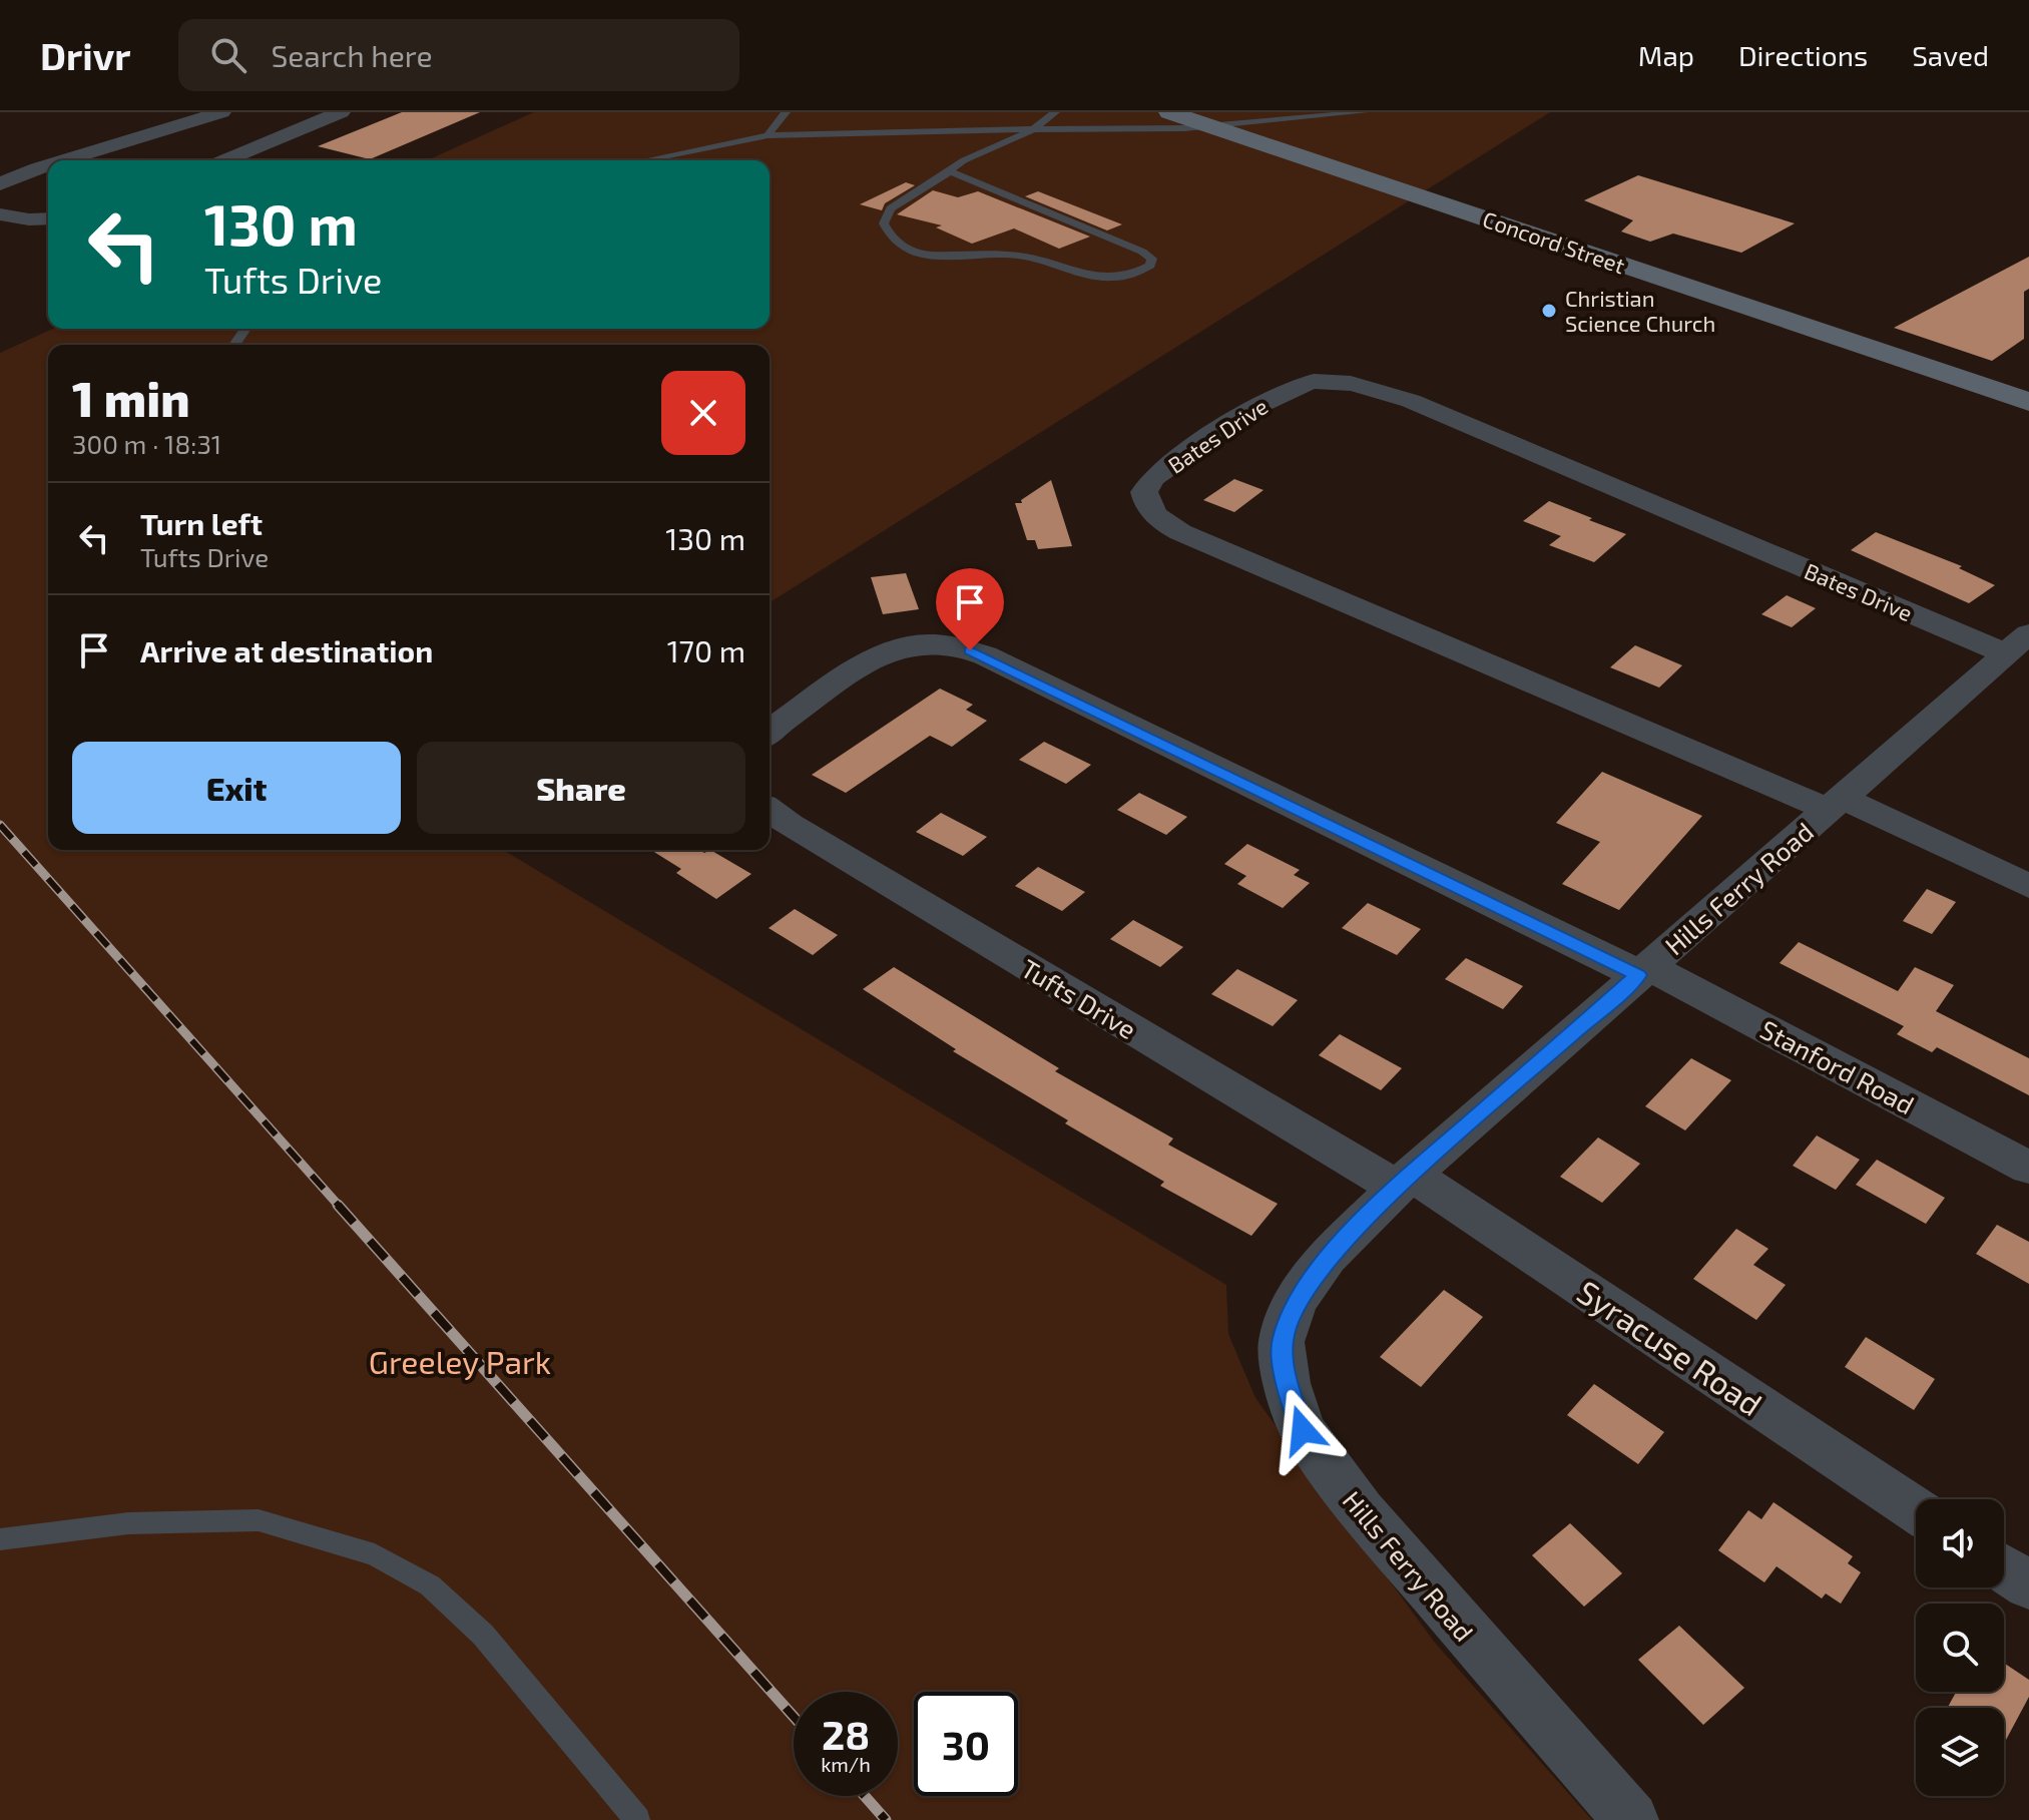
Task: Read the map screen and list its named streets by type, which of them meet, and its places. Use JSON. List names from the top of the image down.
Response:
{
  "streets": {
    "main road": ["Concord Street"],
    "street": [
      "Bates Drive",
      "Hills Ferry Road",
      "Tufts Drive",
      "Stanford Road",
      "Syracuse Road"
    ]
  },
  "crossings": [
    ["Bates Drive", "Hills Ferry Road"],
    ["Hills Ferry Road", "Tufts Drive"],
    ["Hills Ferry Road", "Stanford Road"],
    ["Hills Ferry Road", "Syracuse Road"],
    ["Tufts Drive", "Syracuse Road"]
  ],
  "parks": ["Greeley Park"],
  "places": ["Christian Science Church"],
  "page": {
    "header": "Drivr",
    "search": "Search here",
    "nav": ["Map", "Directions", "Saved"],
    "turn": ["130 m", "Tufts Drive"],
    "heading": ["1 min", "300 m · 18:31"],
    "list": [
      {
        "name": "Turn left",
        "note": "Tufts Drive",
        "value": "130 m"
      },
      {
        "name": "Arrive at destination",
        "value": "170 m"
      }
    ],
    "buttons": ["Exit", "Share"],
    "speed": "28 km/h",
    "limit": "30"
  }
}
